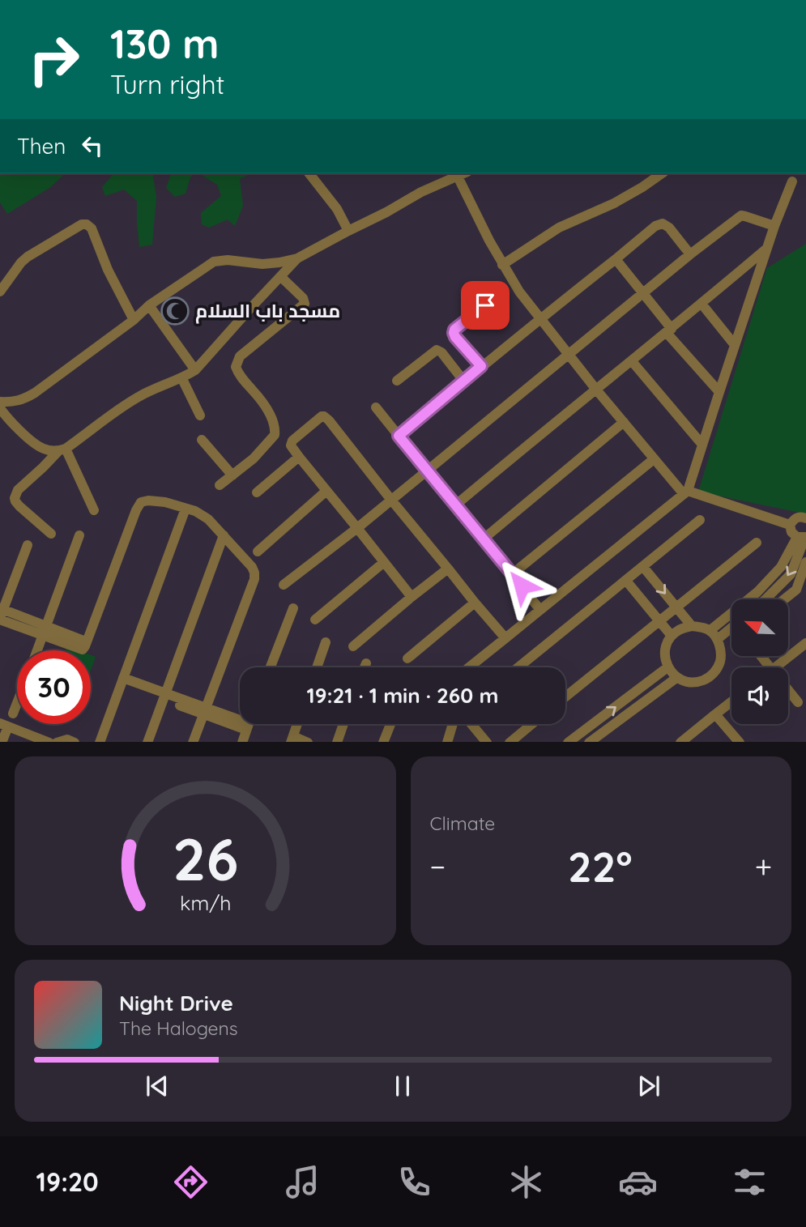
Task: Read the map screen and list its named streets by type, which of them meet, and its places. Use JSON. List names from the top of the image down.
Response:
{
  "places": {
    "mosque": ["مسجد باب السلام"]
  },
  "north": "top left",
  "page": {
    "turn": ["130 m", "Turn right"],
    "then": "Then",
    "limit": "30",
    "trip": "19:21 · 1 min · 260 m",
    "tile": "Climate",
    "heat": ["−", "22°", "+"],
    "song": ["Night Drive", "The Halogens"],
    "tabs": "19:20",
    "gauge": ["26", "km/h"]
  }
}
